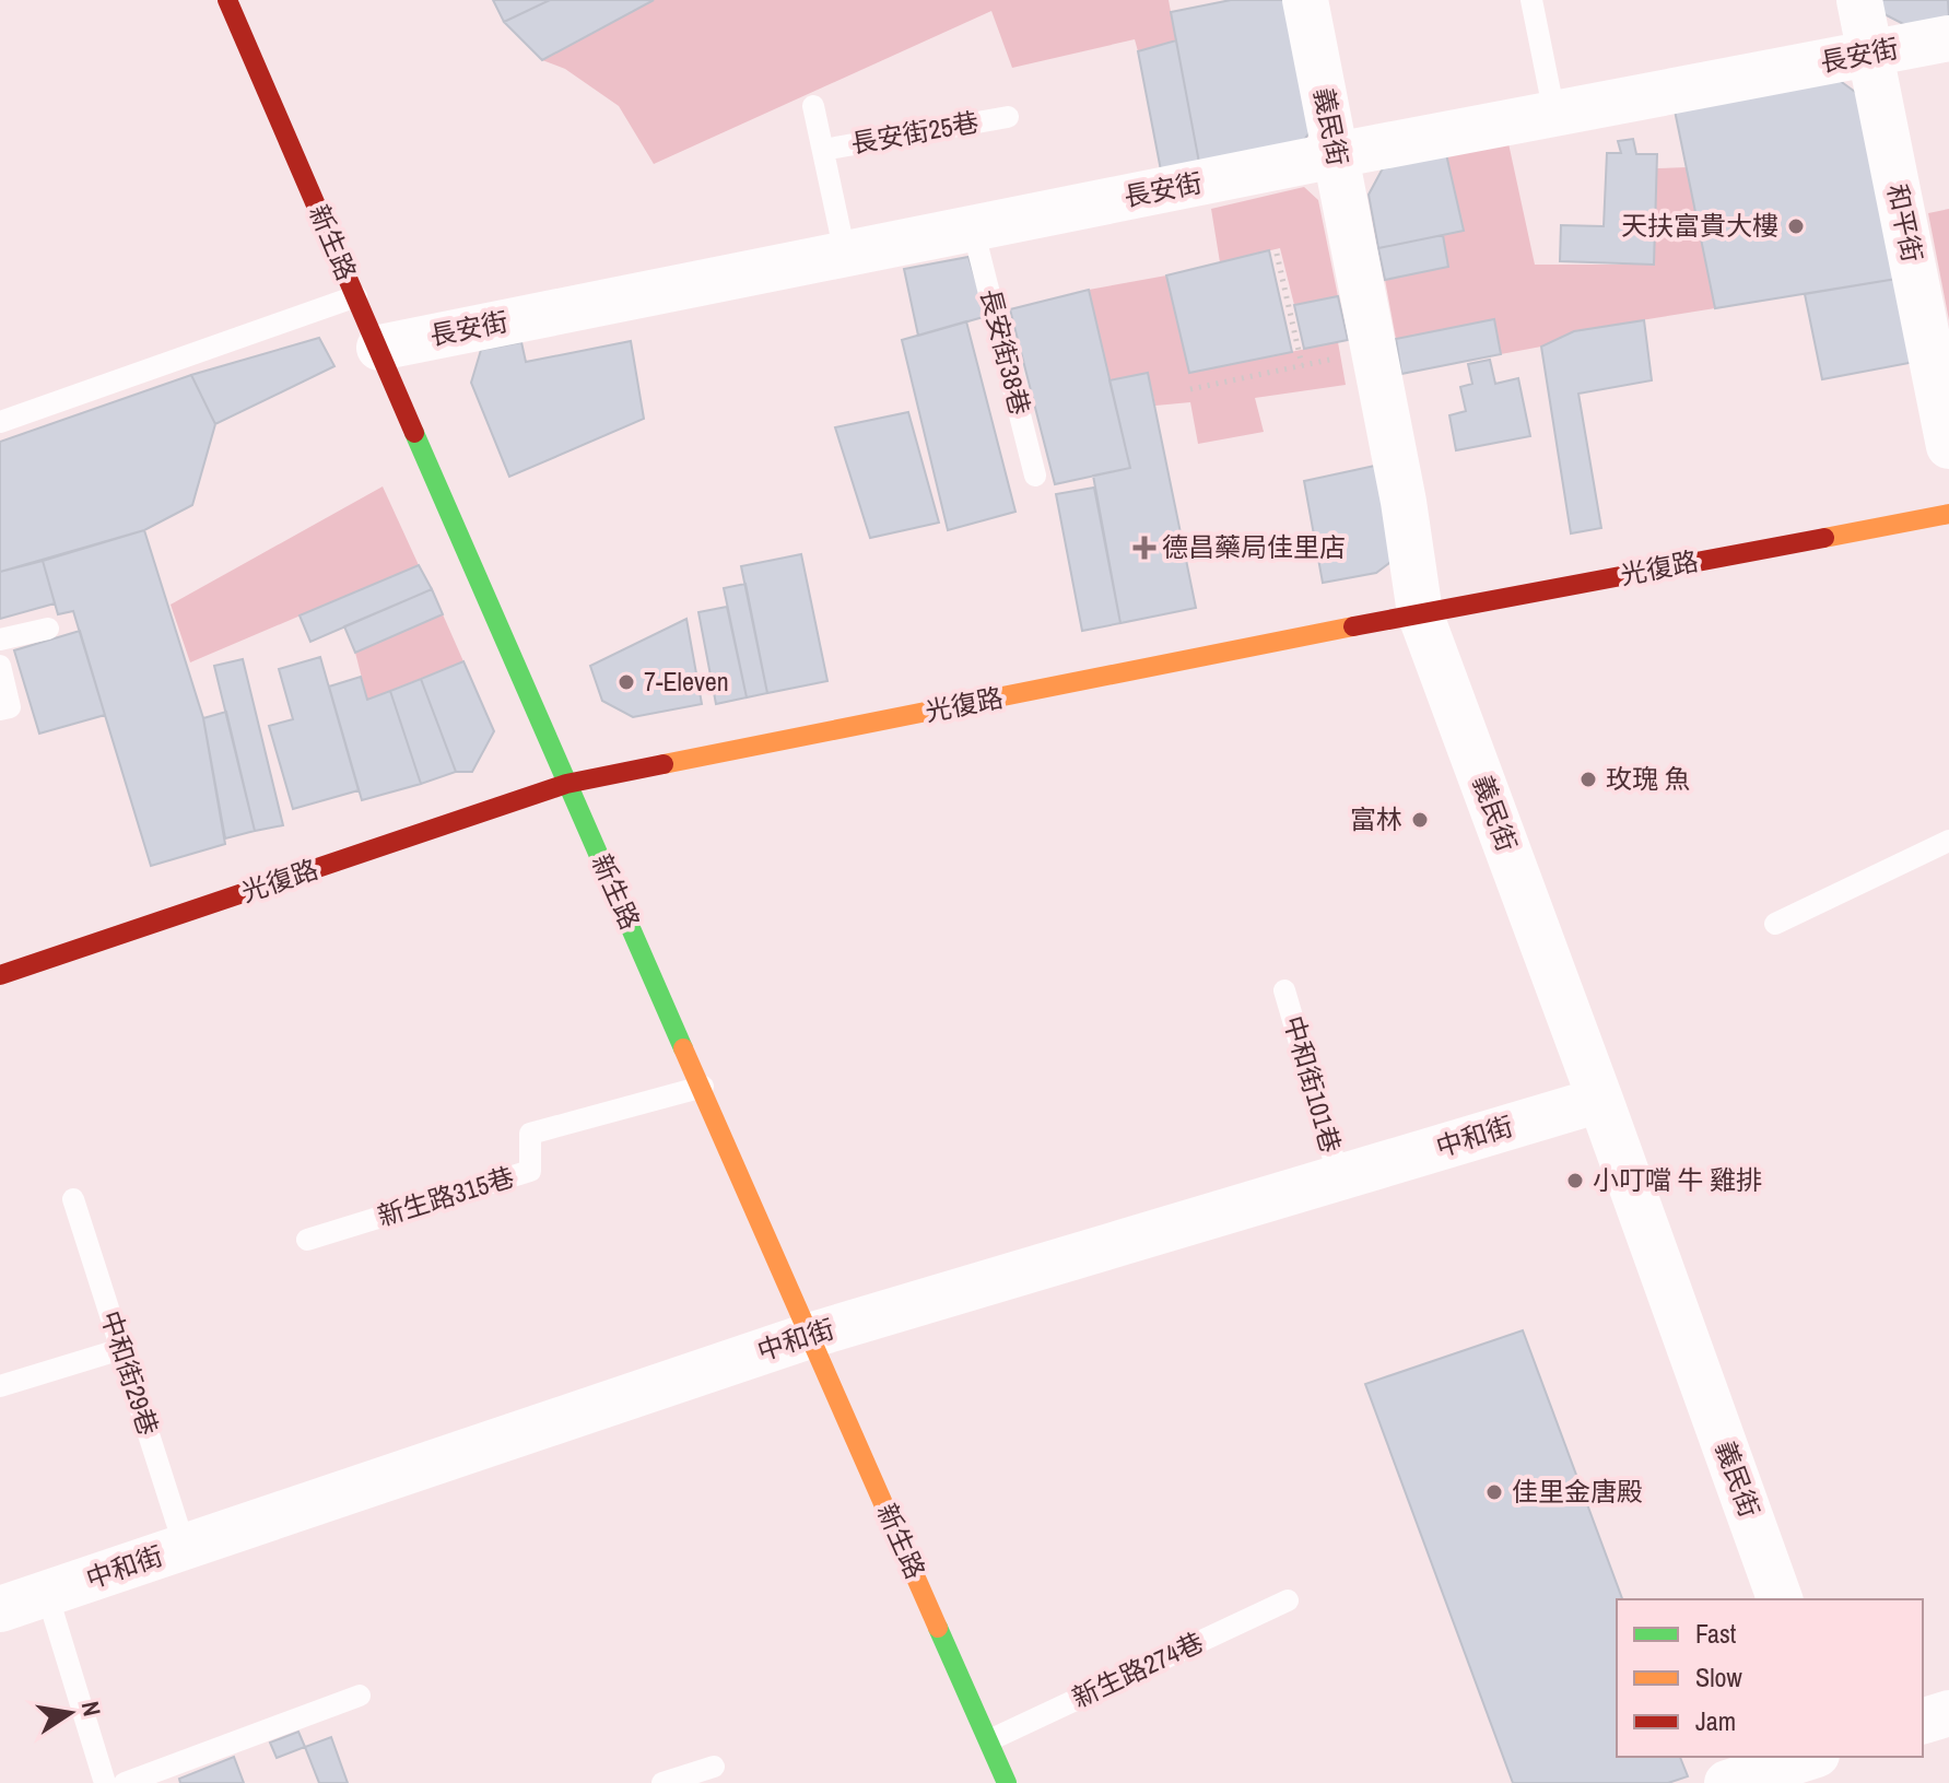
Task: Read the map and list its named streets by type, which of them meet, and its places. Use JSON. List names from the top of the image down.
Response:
{
  "streets": {
    "street": [
      "長安街",
      "義民街",
      "和平街",
      "新生路",
      "光復路",
      "中和街"
    ],
    "lane": [
      "長安街25巷",
      "長安街38巷",
      "中和街101巷",
      "新生路315巷",
      "中和街29巷",
      "新生路274巷"
    ]
  },
  "crossings": [
    ["長安街", "義民街"],
    ["長安街", "長安街25巷"],
    ["長安街", "和平街"],
    ["長安街", "新生路"],
    ["長安街", "長安街38巷"],
    ["義民街", "光復路"],
    ["義民街", "中和街"],
    ["新生路", "光復路"],
    ["新生路", "中和街"],
    ["新生路", "新生路315巷"],
    ["新生路", "新生路274巷"],
    ["中和街101巷", "中和街"],
    ["中和街", "中和街29巷"]
  ],
  "places": {
    "other": [
      "天扶富貴大樓",
      "7-Eleven",
      "玫瑰 魚",
      "富林",
      "小叮噹 牛 雞排",
      "佳里金唐殿"
    ],
    "health": ["德昌藥局佳里店"]
  },
  "legend": ["Fast", "Slow", "Jam"],
  "north": "right"
}
